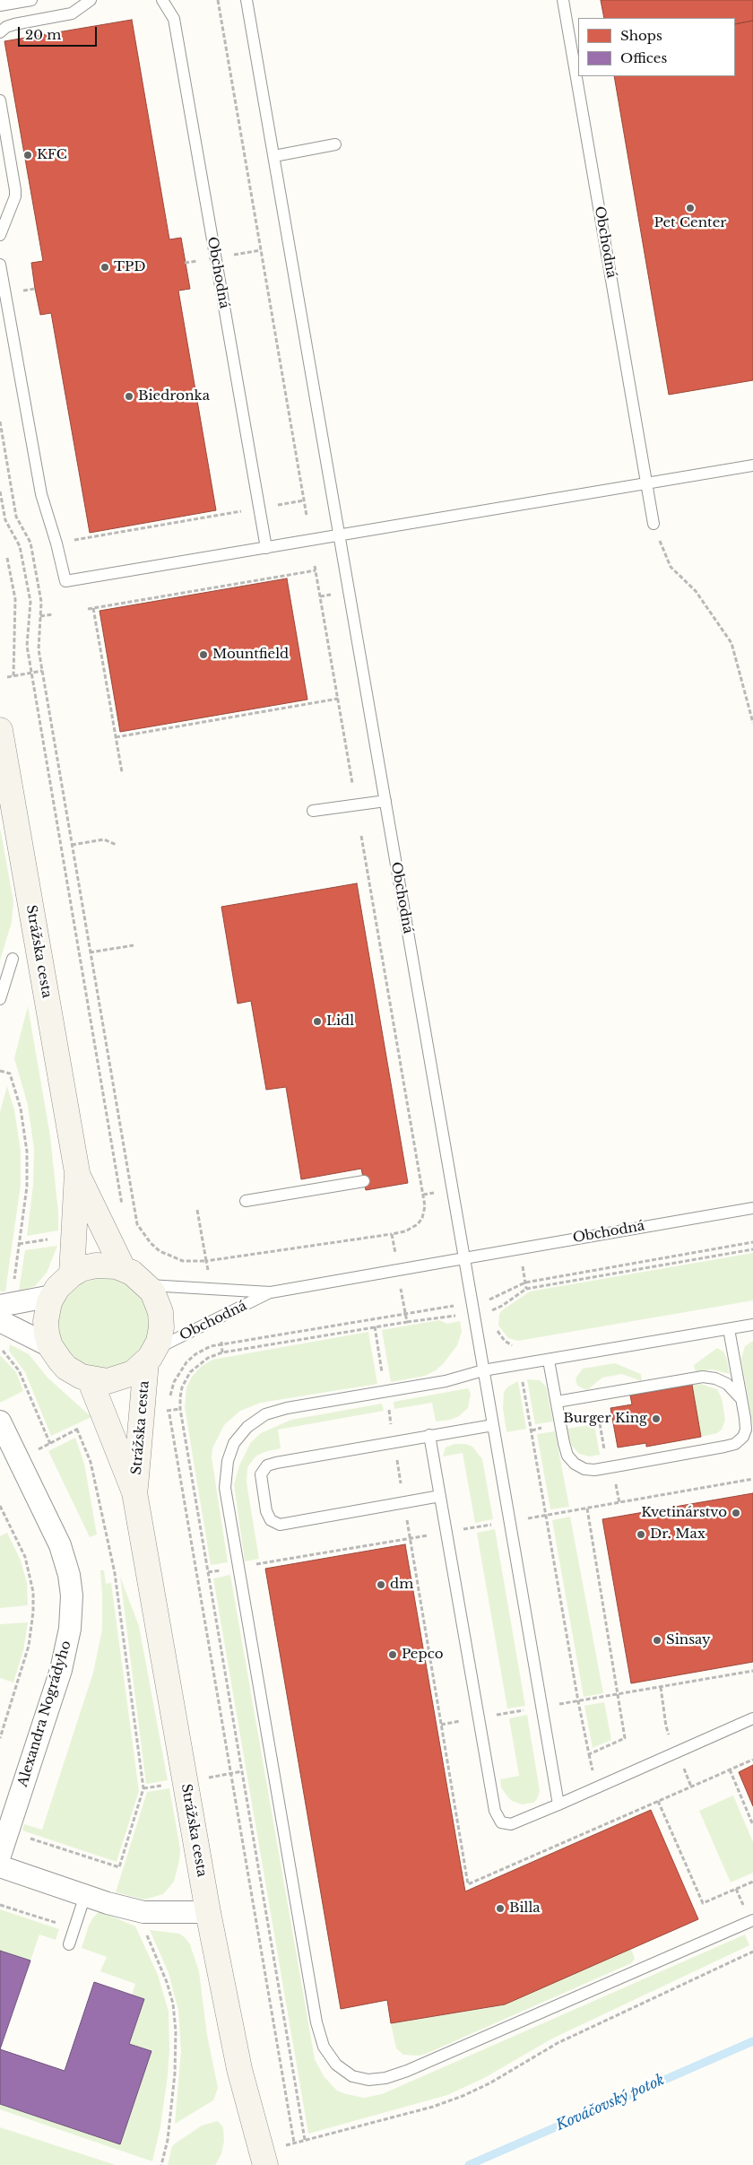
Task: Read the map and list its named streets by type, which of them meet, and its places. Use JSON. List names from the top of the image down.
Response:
{
  "streets": {
    "street": ["Strážska cesta", "Alexandra Nográdyho"],
    "lane": ["Obchodná"]
  },
  "crossings": [
    ["Obchodná", "Strážska cesta"]
  ],
  "water": ["Kováčovský potok"],
  "places": [
    "KFC",
    "Pet Center",
    "TPD",
    "Biedronka",
    "Mountfield",
    "Lidl",
    "Burger King",
    "Kvetinárstvo",
    "Dr. Max",
    "dm",
    "Sinsay",
    "Pepco",
    "Billa"
  ],
  "legend": ["Shops", "Offices"],
  "scale_bar": "20 m"
}
